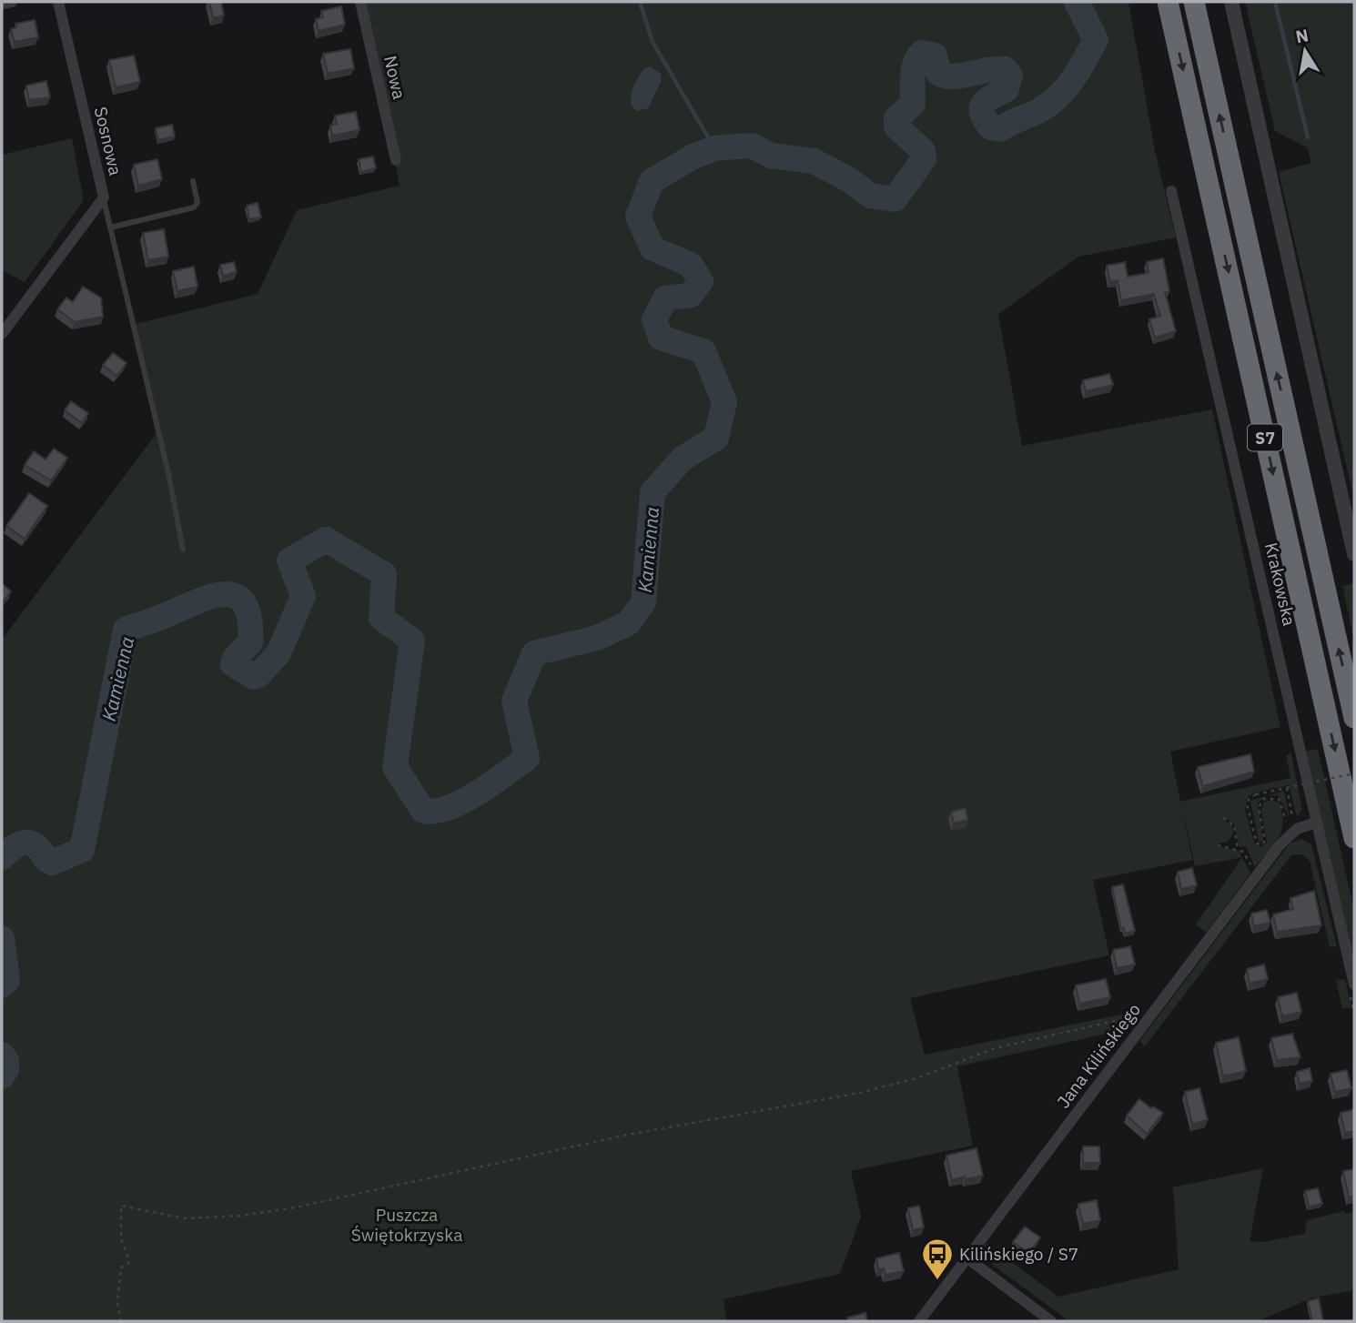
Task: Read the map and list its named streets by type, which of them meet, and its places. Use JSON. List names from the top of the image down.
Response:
{
  "streets": {
    "highway": ["S7"],
    "street": [
      "Nowa",
      "Sosnowa",
      "Krakowska",
      "Jana Kilińskiego"
    ]
  },
  "water": ["Kamienna"],
  "parks": ["Puszcza Świętokrzyska"],
  "places": {
    "bus stop": ["Kilińskiego / S7"]
  },
  "north": "top"
}
